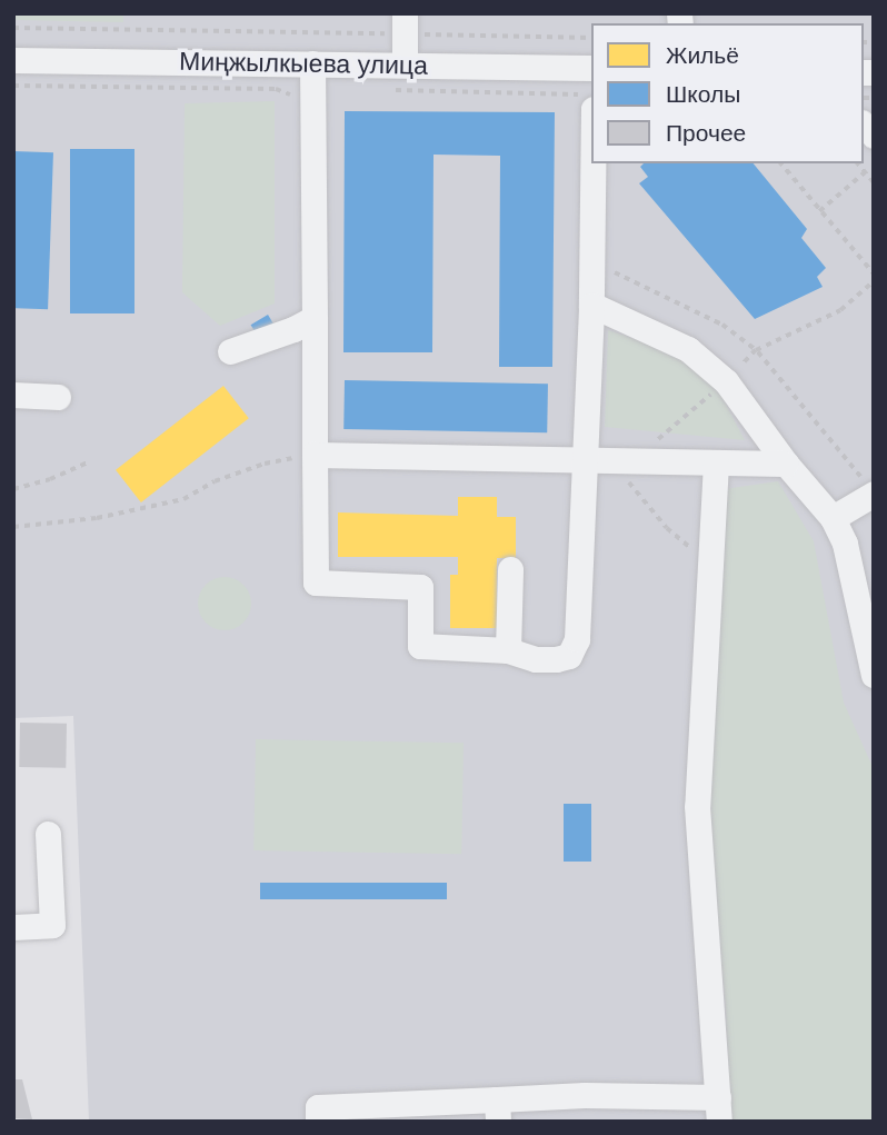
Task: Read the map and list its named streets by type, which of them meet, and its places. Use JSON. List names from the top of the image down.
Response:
{
  "streets": {
    "street": ["Миңжылкыева улица"]
  },
  "legend": ["Жильё", "Школы", "Прочее"]
}
